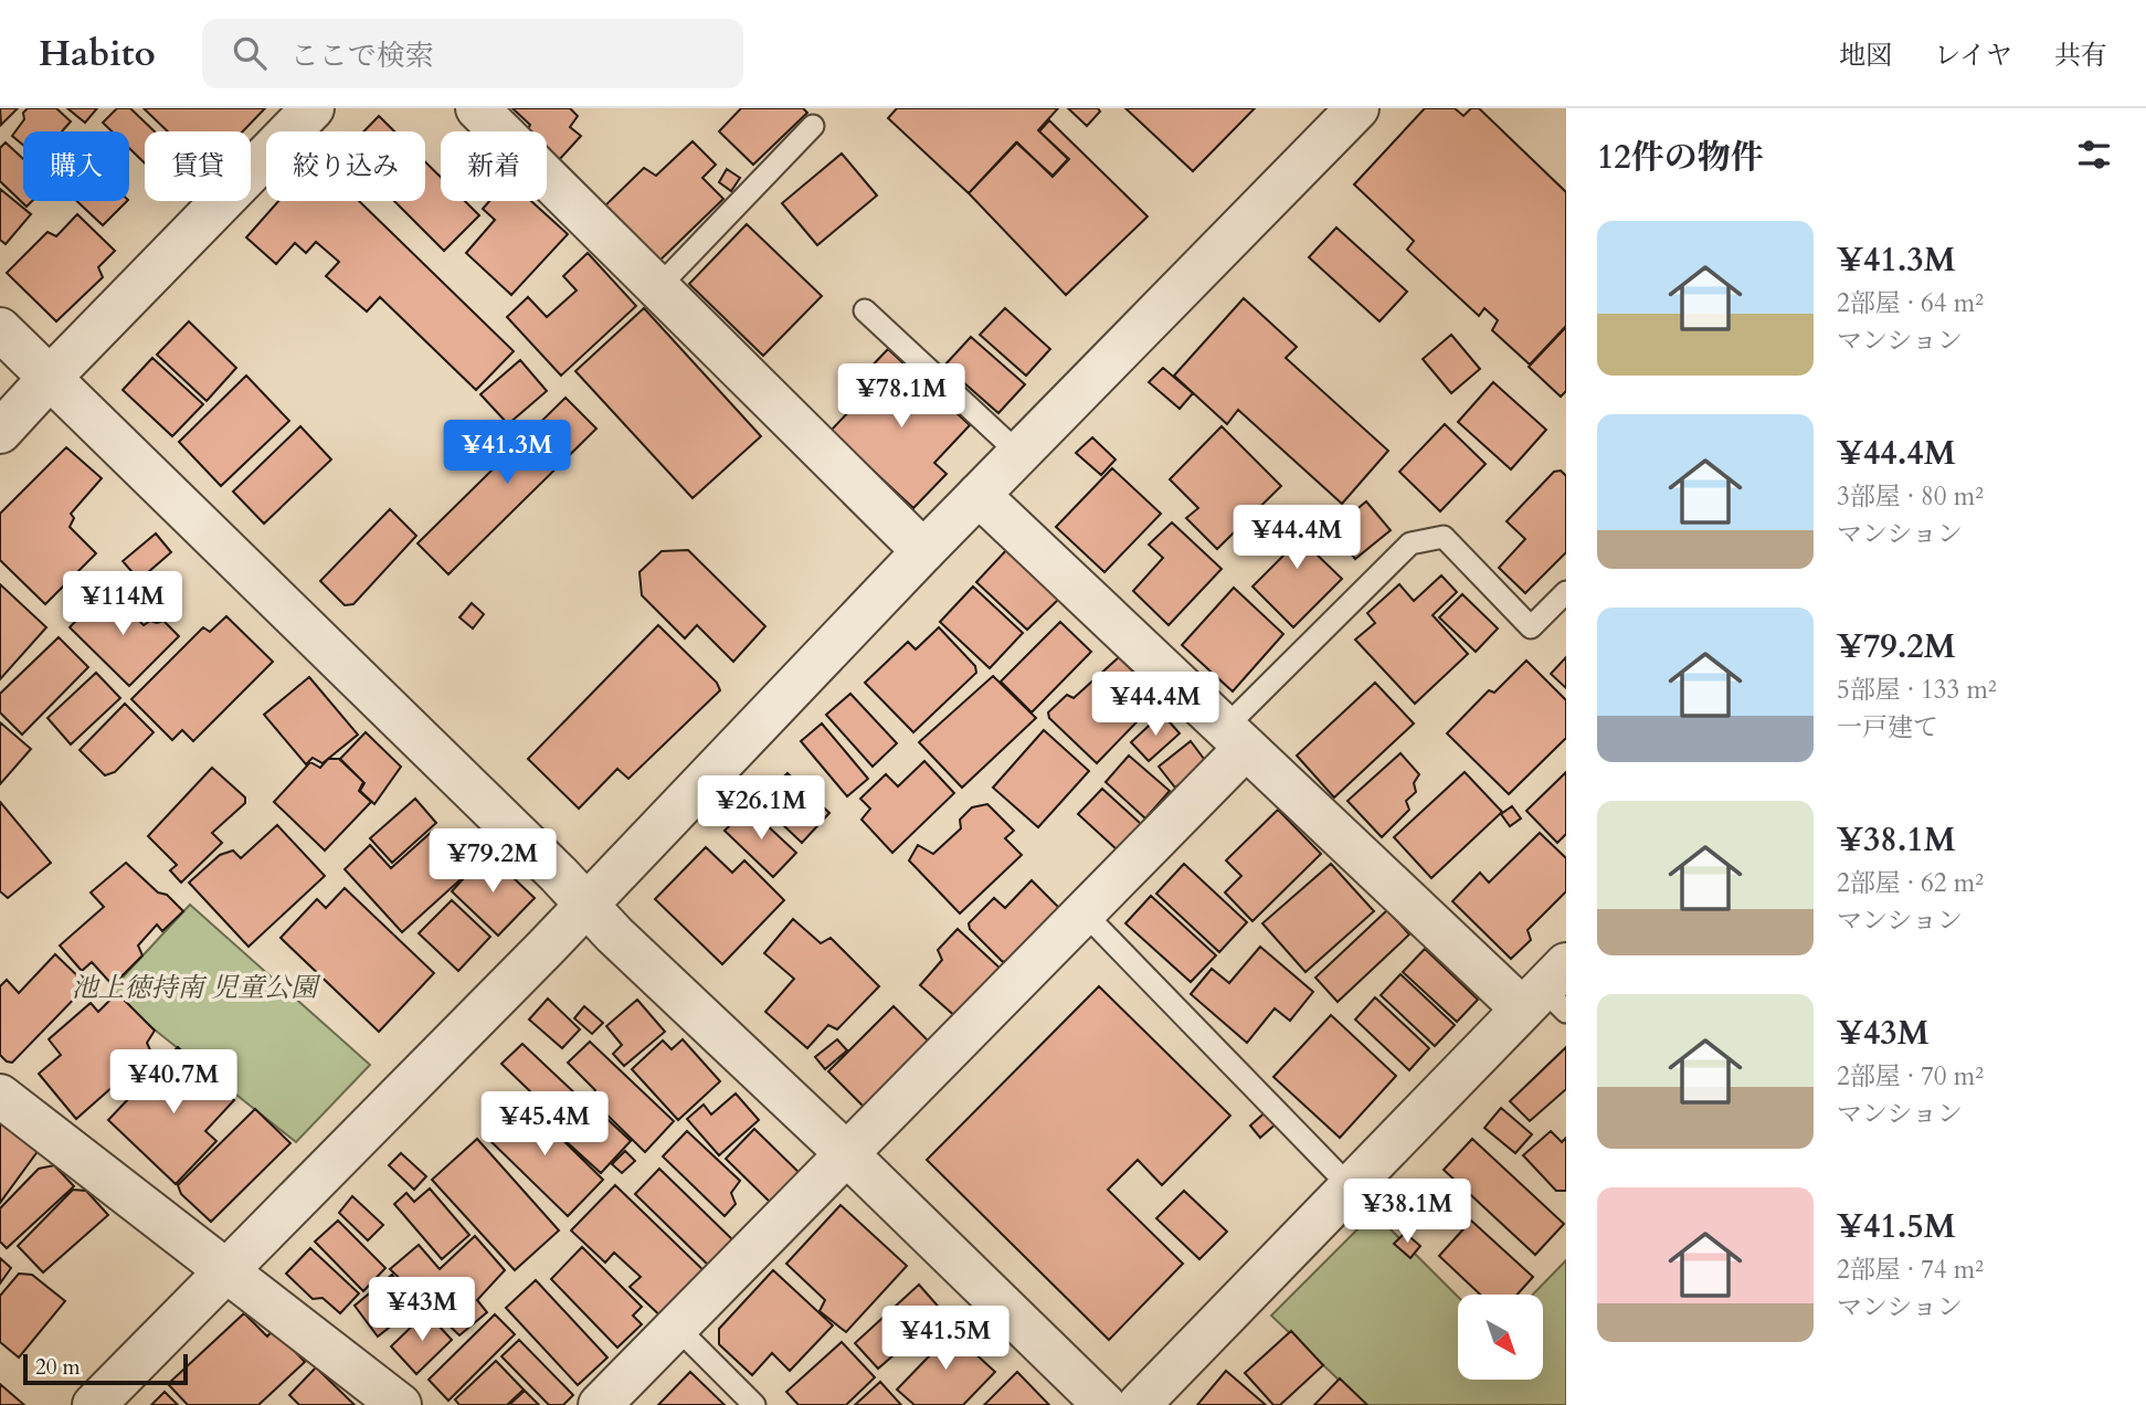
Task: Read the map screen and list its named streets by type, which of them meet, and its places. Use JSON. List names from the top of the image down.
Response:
{
  "parks": ["池上徳持南 児童公園"],
  "scale_bar": "20 m",
  "north": "bottom right",
  "page": {
    "header": "Habito",
    "search": "ここで検索",
    "nav": ["地図", "レイヤ", "共有"],
    "heading": "12件の物件",
    "chip": [
      "購入",
      "賃貸",
      "絞り込み",
      "新着"
    ],
    "list": [
      {
        "name": "¥41.3M",
        "note": "2部屋 · 64 m² · マンション"
      },
      {
        "name": "¥44.4M",
        "note": "3部屋 · 80 m² · マンション"
      },
      {
        "name": "¥79.2M",
        "note": "5部屋 · 133 m² · 一戸建て"
      },
      {
        "name": "¥38.1M",
        "note": "2部屋 · 62 m² · マンション"
      },
      {
        "name": "¥43M",
        "note": "2部屋 · 70 m² · マンション"
      },
      {
        "name": "¥41.5M",
        "note": "2部屋 · 74 m² · マンション"
      }
    ],
    "price": [
      "¥78.1M",
      "¥41.3M",
      "¥44.4M",
      "¥114M",
      "¥44.4M",
      "¥26.1M",
      "¥79.2M",
      "¥40.7M",
      "¥45.4M",
      "¥38.1M",
      "¥43M",
      "¥41.5M"
    ],
    "scale": "20 m"
  }
}
